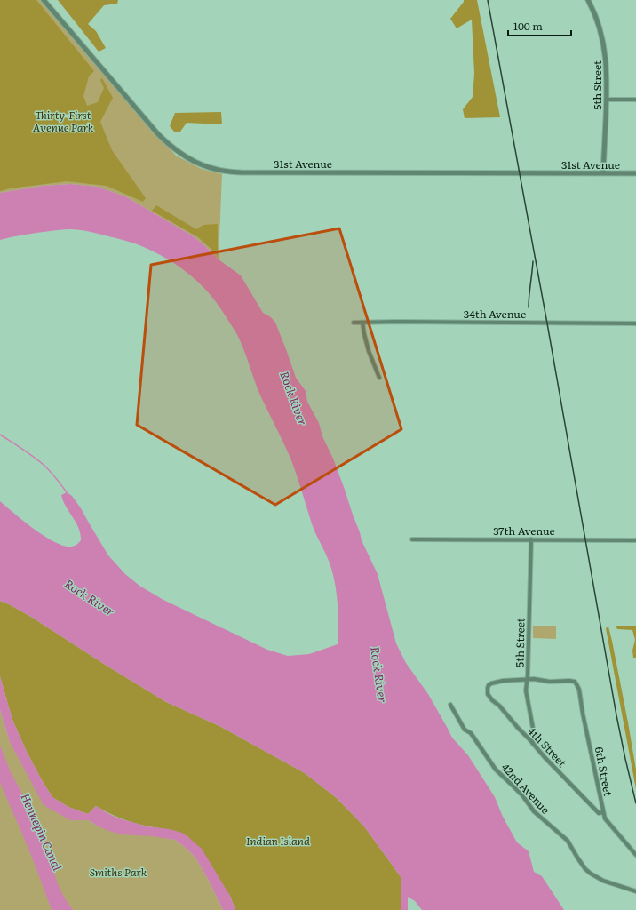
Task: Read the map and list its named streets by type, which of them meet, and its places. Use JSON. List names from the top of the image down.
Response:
{
  "streets": {
    "street": [
      "5th Street",
      "31st Avenue",
      "34th Avenue",
      "37th Avenue",
      "4th Street",
      "6th Street",
      "42nd Avenue"
    ]
  },
  "crossings": [
    ["5th Street", "31st Avenue"],
    ["5th Street", "37th Avenue"],
    ["5th Street", "4th Street"],
    ["5th Street", "6th Street"],
    ["4th Street", "6th Street"]
  ],
  "water": ["Rock River", "Hennepin Canal"],
  "parks": ["Thirty-First Avenue Park", "Indian Island", "Smiths Park"],
  "scale_bar": "100 m"
}
